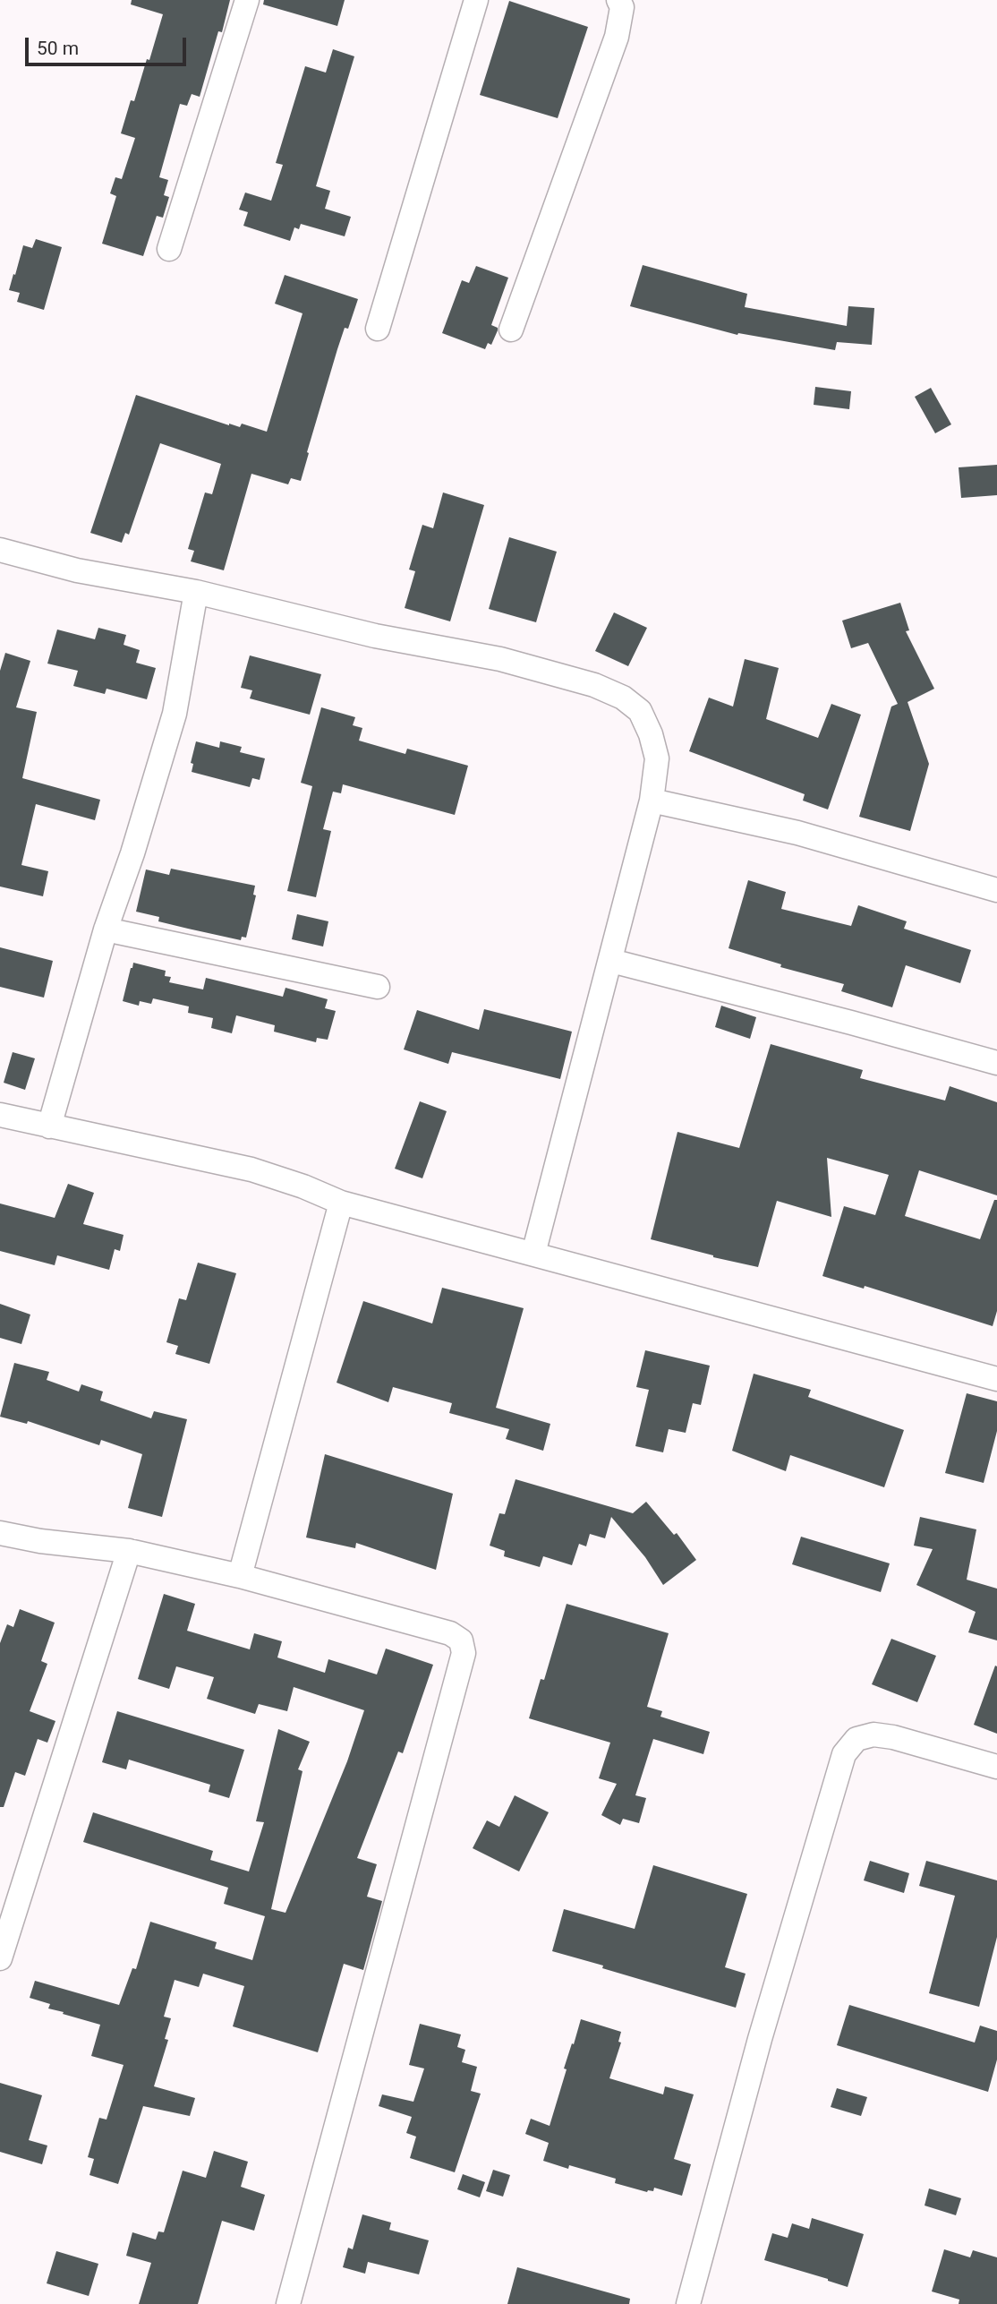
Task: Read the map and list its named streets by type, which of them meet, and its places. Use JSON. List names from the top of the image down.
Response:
{
  "scale_bar": "50 m"
}
